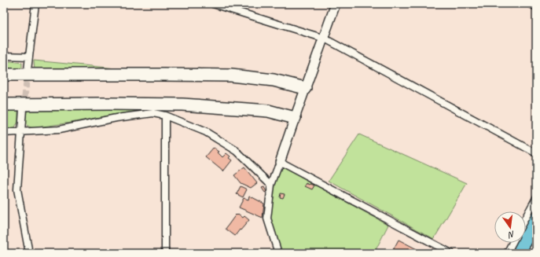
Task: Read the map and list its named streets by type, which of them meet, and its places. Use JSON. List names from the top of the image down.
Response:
{
  "north": "bottom"
}
